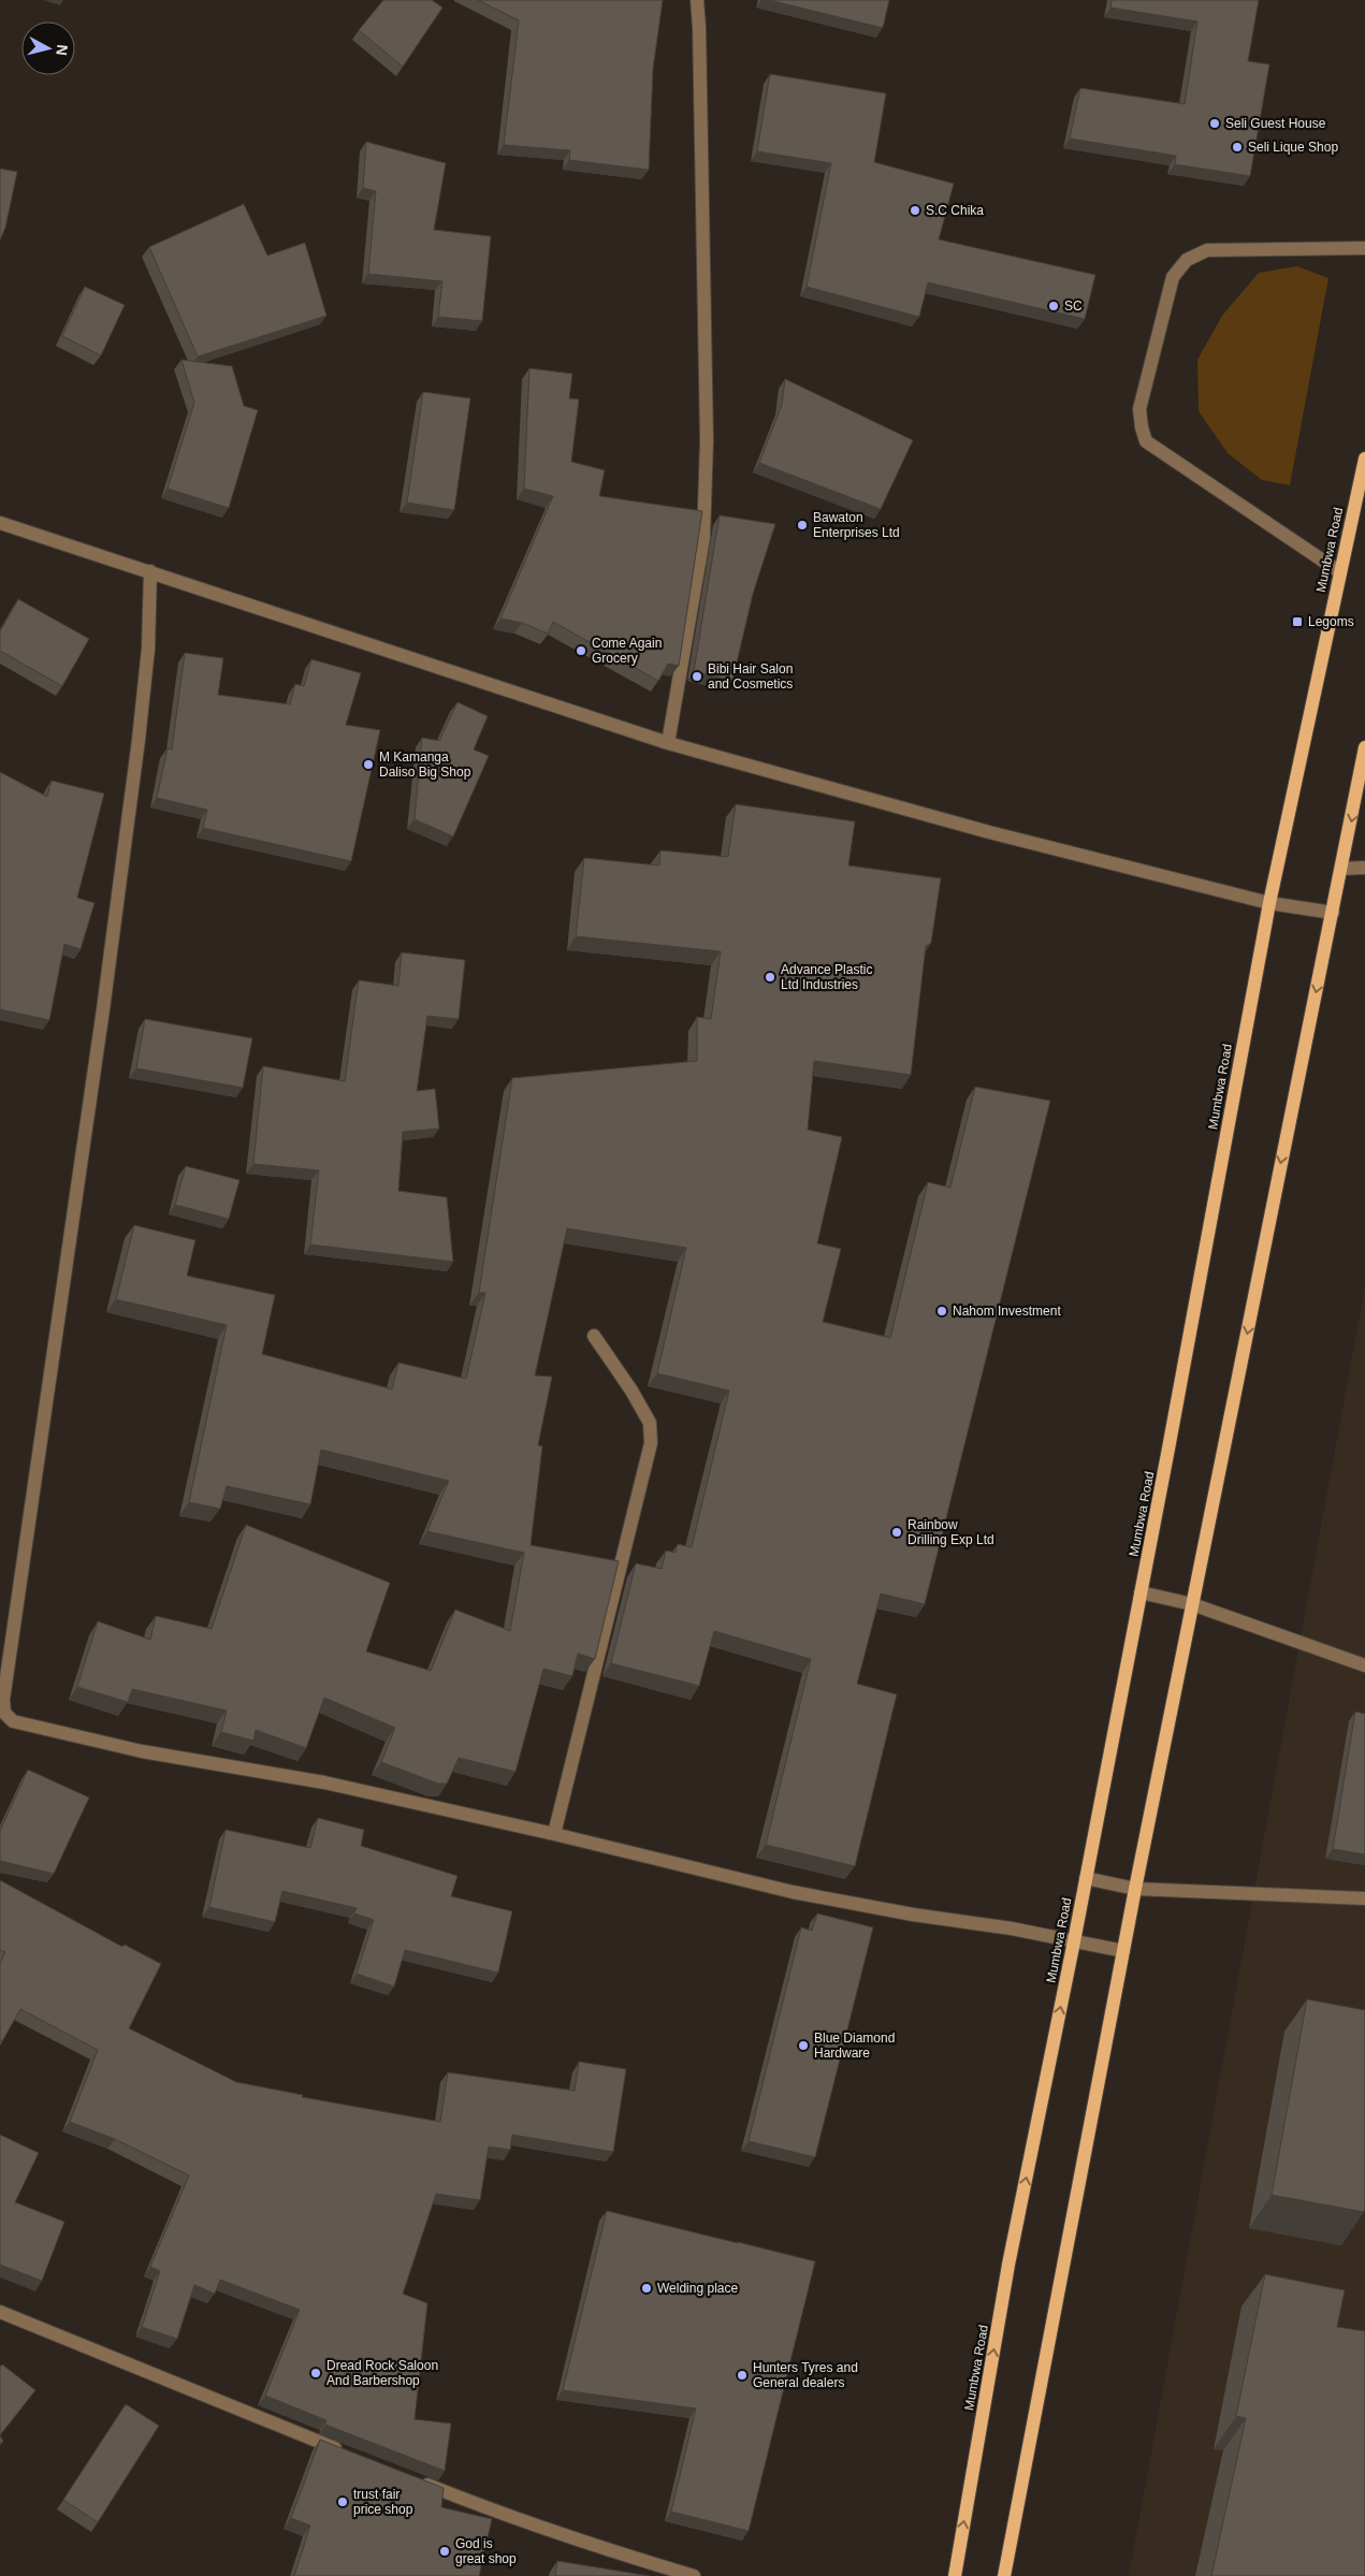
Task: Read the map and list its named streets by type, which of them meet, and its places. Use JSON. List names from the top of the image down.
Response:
{
  "streets": {
    "main road": ["Mumbwa Road"]
  },
  "places": {
    "other": [
      "Seli Guest House",
      "Seli Lique Shop",
      "S.C Chika",
      "SC",
      "Bawaton Enterprises Ltd",
      "Come Again Grocery",
      "Bibi Hair Salon and Cosmetics",
      "M Kamanga Daliso Big Shop",
      "Advance Plastic Ltd Industries",
      "Nahom Investment",
      "Rainbow Drilling Exp Ltd",
      "Blue Diamond Hardware",
      "Welding place",
      "Dread Rock Saloon And Barbershop",
      "Hunters Tyres and General dealers",
      "trust fair price shop",
      "God is great shop"
    ],
    "transit": ["Legoms"]
  },
  "north": "right"
}
